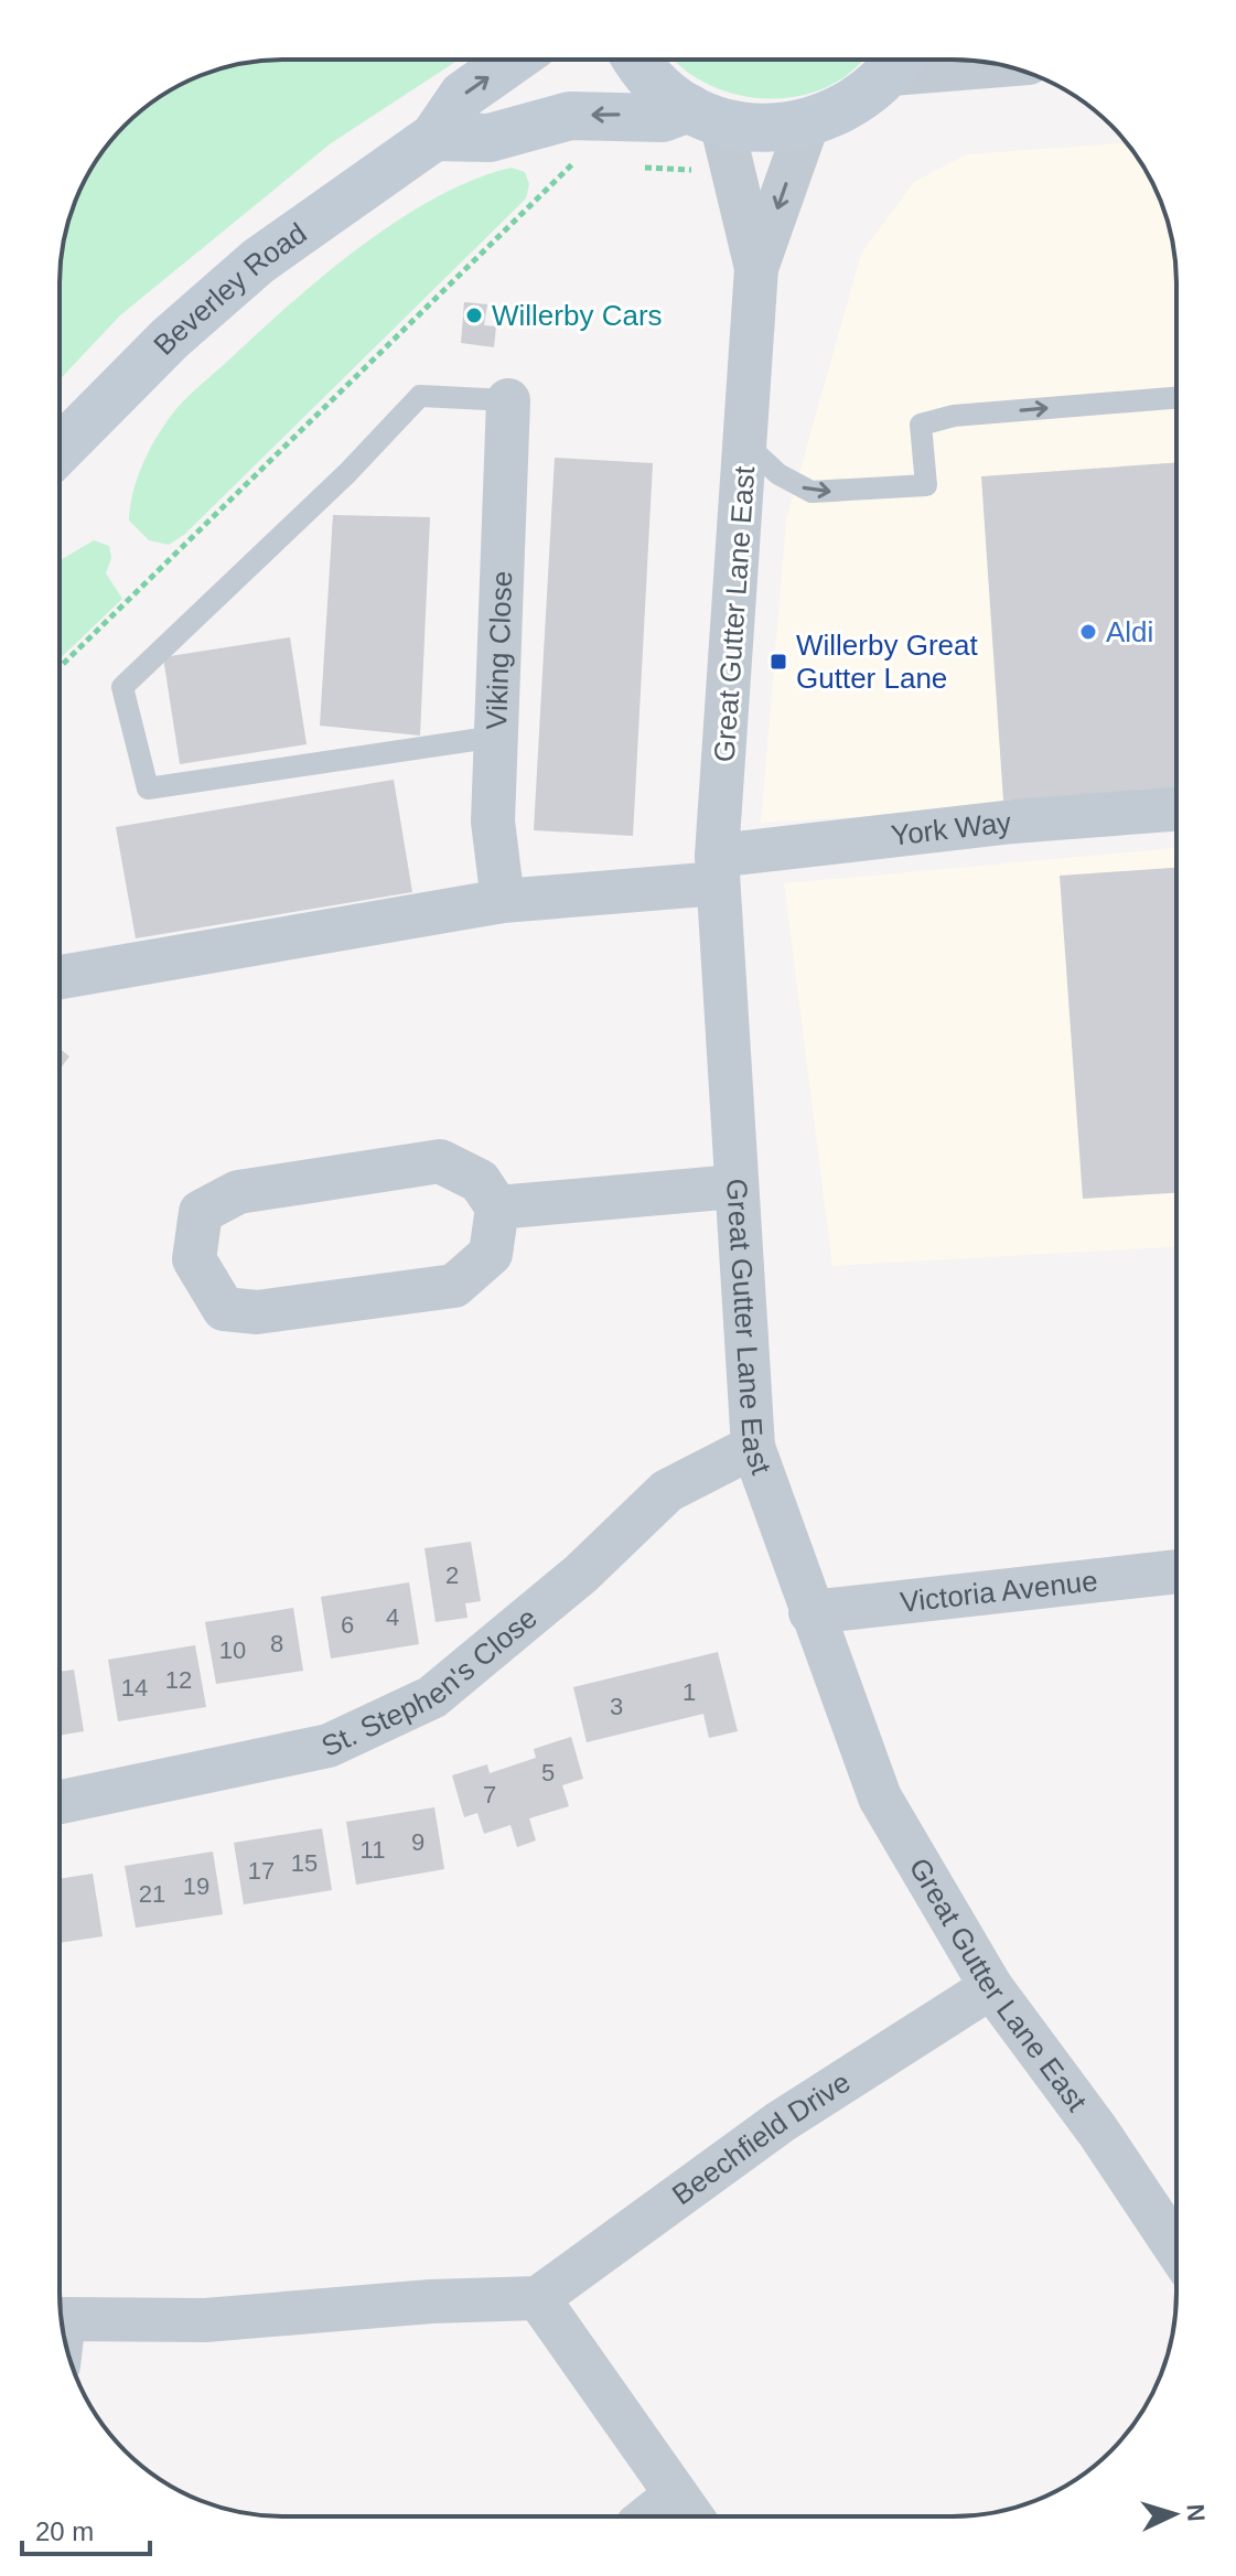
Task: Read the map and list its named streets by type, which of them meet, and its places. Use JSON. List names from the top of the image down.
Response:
{
  "streets": {
    "main road": ["Beverley Road"],
    "street": [
      "Great Gutter Lane East",
      "Viking Close",
      "York Way",
      "Victoria Avenue",
      "St. Stephen's Close",
      "Beechfield Drive"
    ]
  },
  "crossings": [
    ["Great Gutter Lane East", "York Way"],
    ["Great Gutter Lane East", "Victoria Avenue"],
    ["Great Gutter Lane East", "St. Stephen's Close"],
    ["Great Gutter Lane East", "Beechfield Drive"]
  ],
  "places": {
    "other": ["Willerby Cars", "Aldi"],
    "transit": ["Willerby Great Gutter Lane"]
  },
  "house_numbers": [
    "2",
    "4",
    "6",
    "8",
    "10",
    "12",
    "14",
    "1",
    "3",
    "5",
    "7",
    "9",
    "11",
    "15",
    "17",
    "19",
    "21"
  ],
  "scale_bar": "20 m",
  "north": "right"
}
